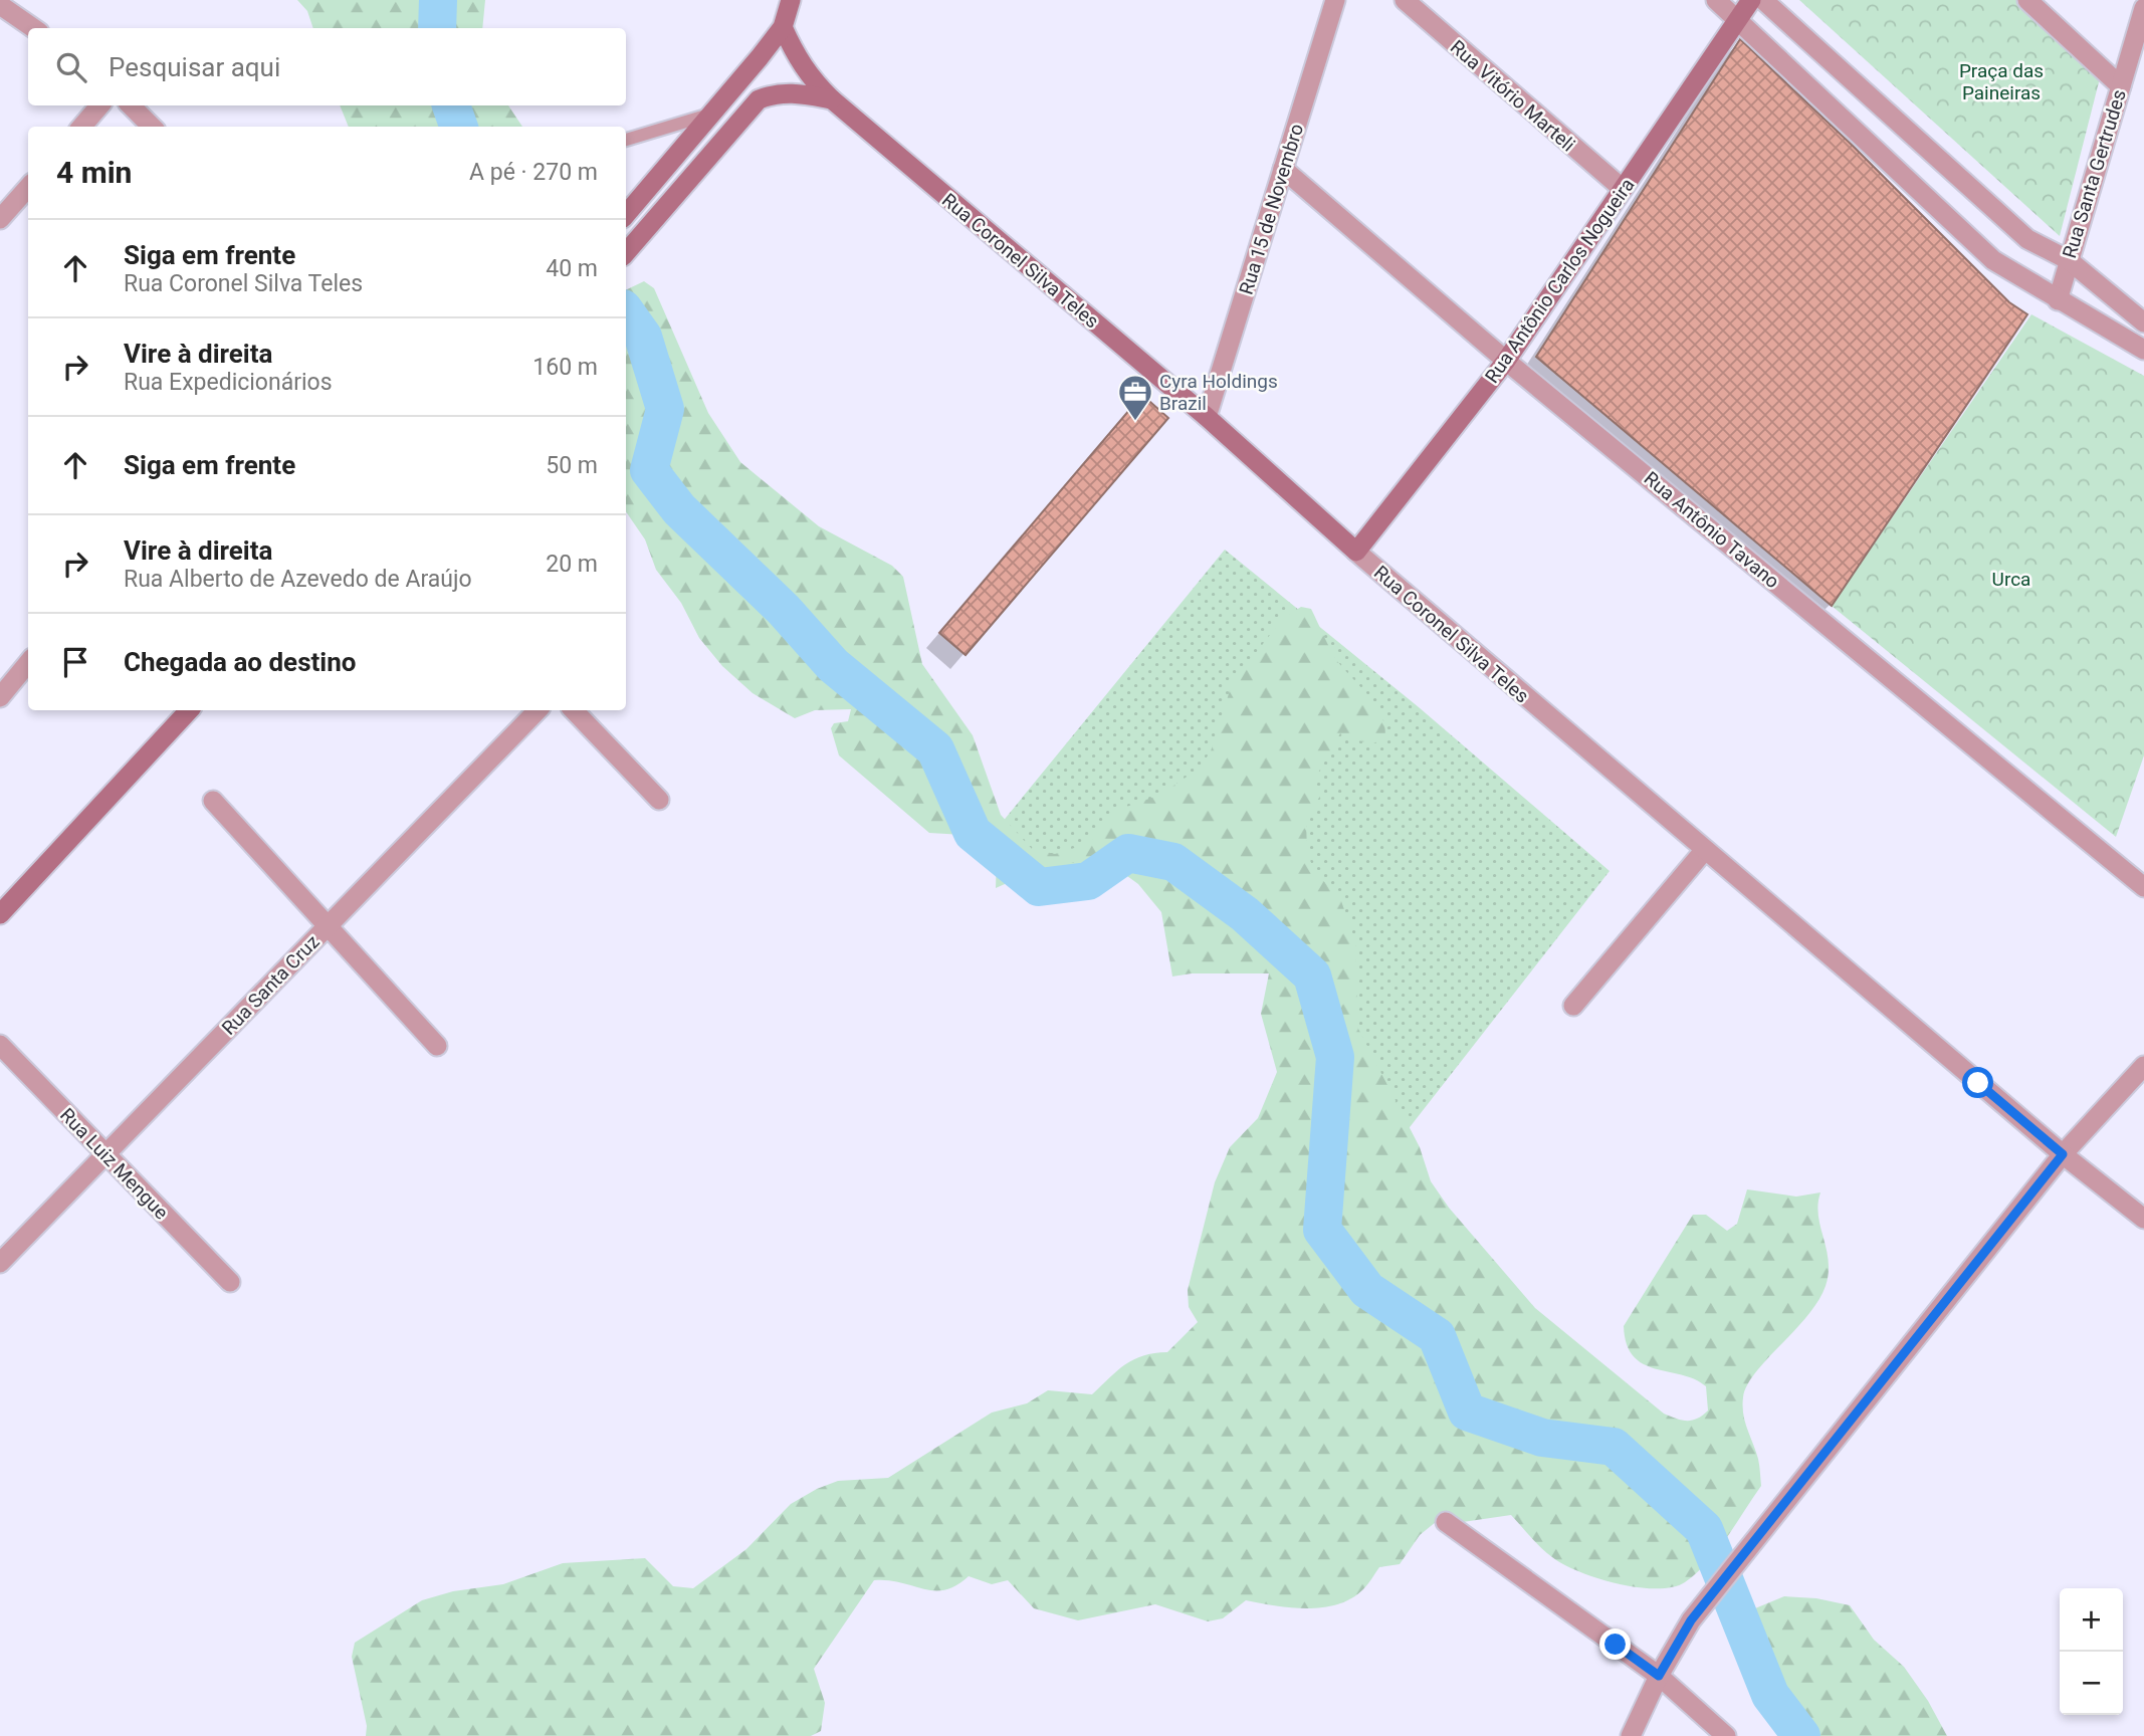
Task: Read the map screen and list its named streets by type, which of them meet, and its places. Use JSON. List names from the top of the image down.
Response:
{
  "streets": {
    "main road": ["Rua Coronel Silva Teles", "Rua Antônio Carlos Nogueira"],
    "street": [
      "Rua Vitório Marteli",
      "Rua Santa Gertrudes",
      "Rua 15 de Novembro",
      "Rua Antônio Tavano",
      "Rua Santa Cruz",
      "Rua Luiz Mengue"
    ]
  },
  "crossings": [
    ["Rua Vitório Marteli", "Rua Antônio Carlos Nogueira"],
    ["Rua 15 de Novembro", "Rua Coronel Silva Teles"],
    ["Rua 15 de Novembro", "Rua Antônio Tavano"],
    ["Rua Coronel Silva Teles", "Rua Antônio Carlos Nogueira"],
    ["Rua Antônio Carlos Nogueira", "Rua Antônio Tavano"],
    ["Rua Santa Cruz", "Rua Luiz Mengue"]
  ],
  "parks": ["Praça das Paineiras", "Urca"],
  "places": {
    "office": ["Cyra Holdings Brazil"]
  },
  "page": {
    "search": "Pesquisar aqui",
    "heading": ["4 min", "A pé · 270 m"],
    "list": [
      ["Siga em frente", "Rua Coronel Silva Teles", "40 m"],
      ["Vire à direita", "Rua Expedicionários", "160 m"],
      ["Siga em frente", "50 m"],
      ["Vire à direita", "Rua Alberto de Azevedo de Araújo", "20 m"],
      "Chegada ao destino"
    ],
    "map_buttons": ["+", "−"]
  }
}
